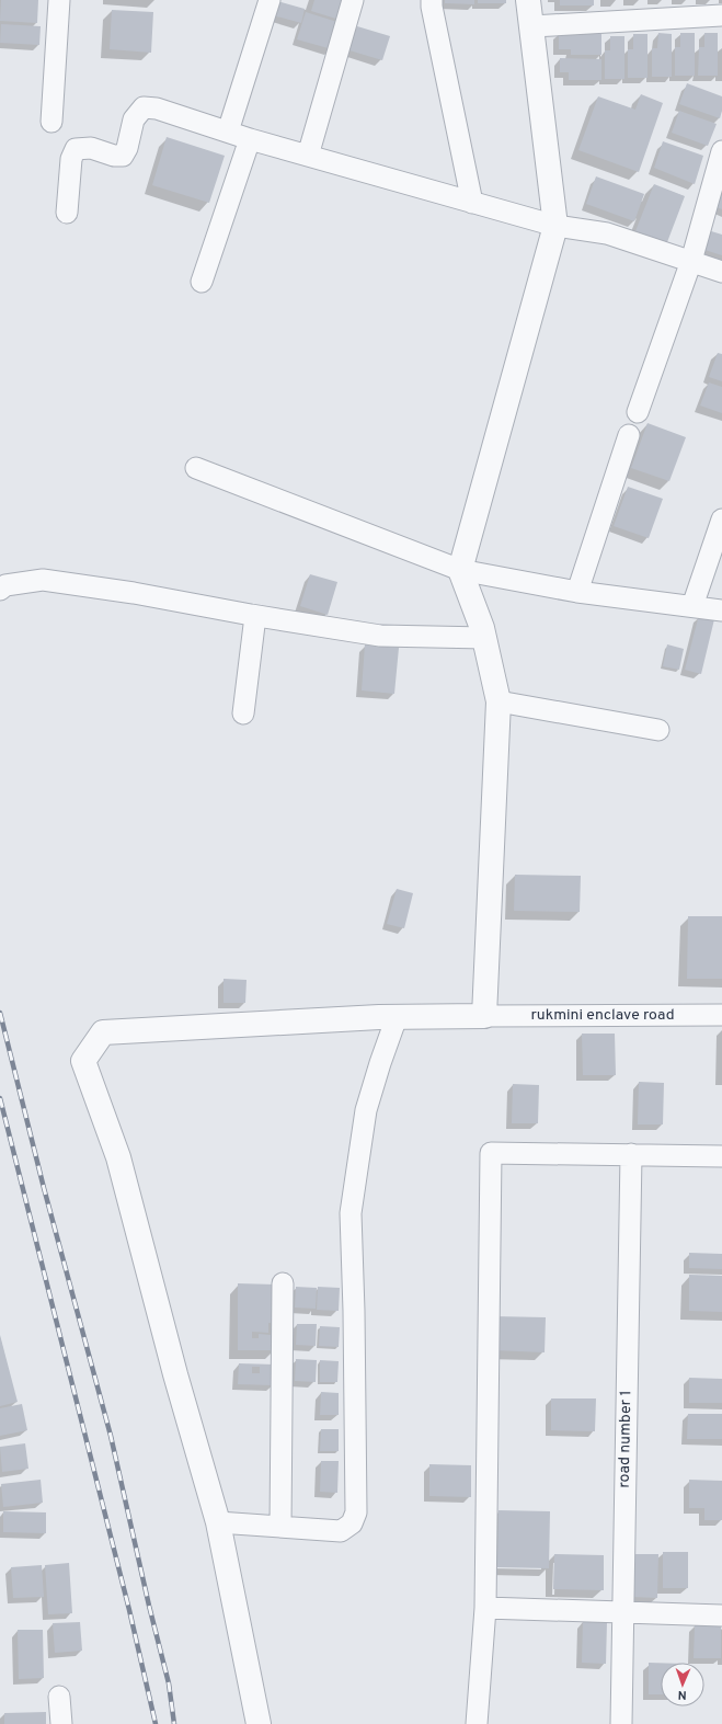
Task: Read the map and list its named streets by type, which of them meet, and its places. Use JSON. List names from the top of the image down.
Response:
{
  "streets": {
    "street": ["rukmini enclave road", "road number 1"]
  },
  "north": "bottom"
}
